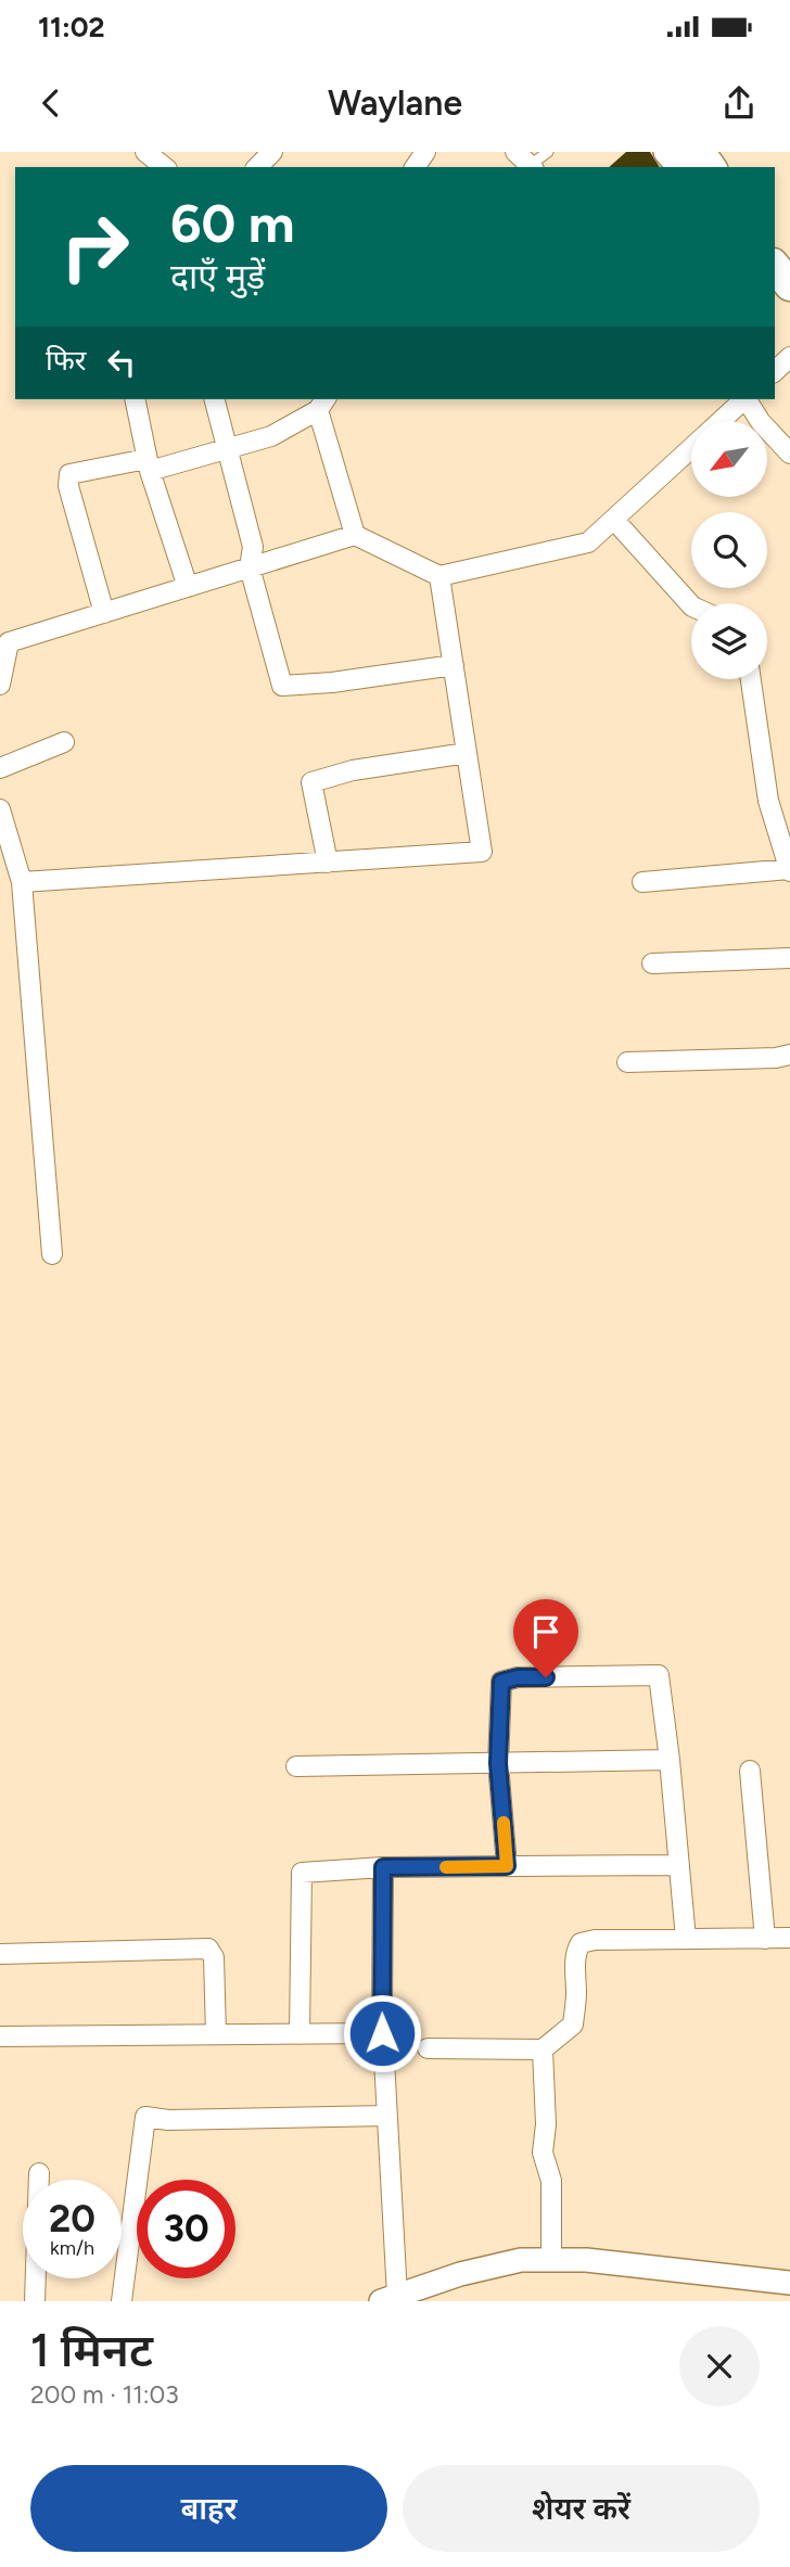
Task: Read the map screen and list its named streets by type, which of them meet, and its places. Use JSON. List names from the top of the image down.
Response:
{
  "north": "bottom left",
  "page": {
    "status": "11:02",
    "header": "Waylane",
    "turn": ["60 m", "दाएँ मुड़ें"],
    "then": "फिर",
    "speed": "20 km/h",
    "limit": "30",
    "heading": ["1 मिनट", "200 m · 11:03"],
    "buttons": ["बाहर", "शेयर करें"]
  }
}
